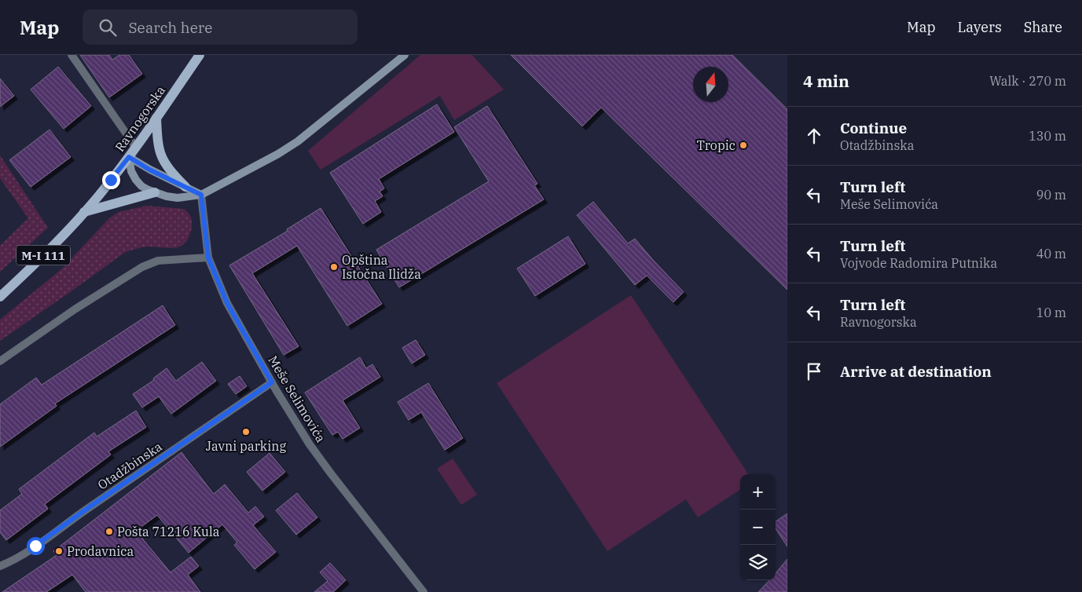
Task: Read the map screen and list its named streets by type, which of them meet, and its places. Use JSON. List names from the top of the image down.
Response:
{
  "streets": {
    "main road": ["Ravnogorska", "M-I 111"],
    "street": ["Meše Selimovića", "Otadžbinska"]
  },
  "crossings": [
    ["Meše Selimovića", "Otadžbinska"]
  ],
  "places": [
    "Tropic",
    "Opština Istočna Ilidža",
    "Javni parking",
    "Pošta 71216 Kula",
    "Prodavnica"
  ],
  "north": "top",
  "page": {
    "header": "Map",
    "search": "Search here",
    "nav": ["Map", "Layers", "Share"],
    "heading": ["4 min", "Walk · 270 m"],
    "list": [
      ["Continue", "Otadžbinska", "130 m"],
      ["Turn left", "Meše Selimovića", "90 m"],
      ["Turn left", "Vojvode Radomira Putnika", "40 m"],
      ["Turn left", "Ravnogorska", "10 m"],
      "Arrive at destination"
    ],
    "map_buttons": ["+", "−"]
  }
}
